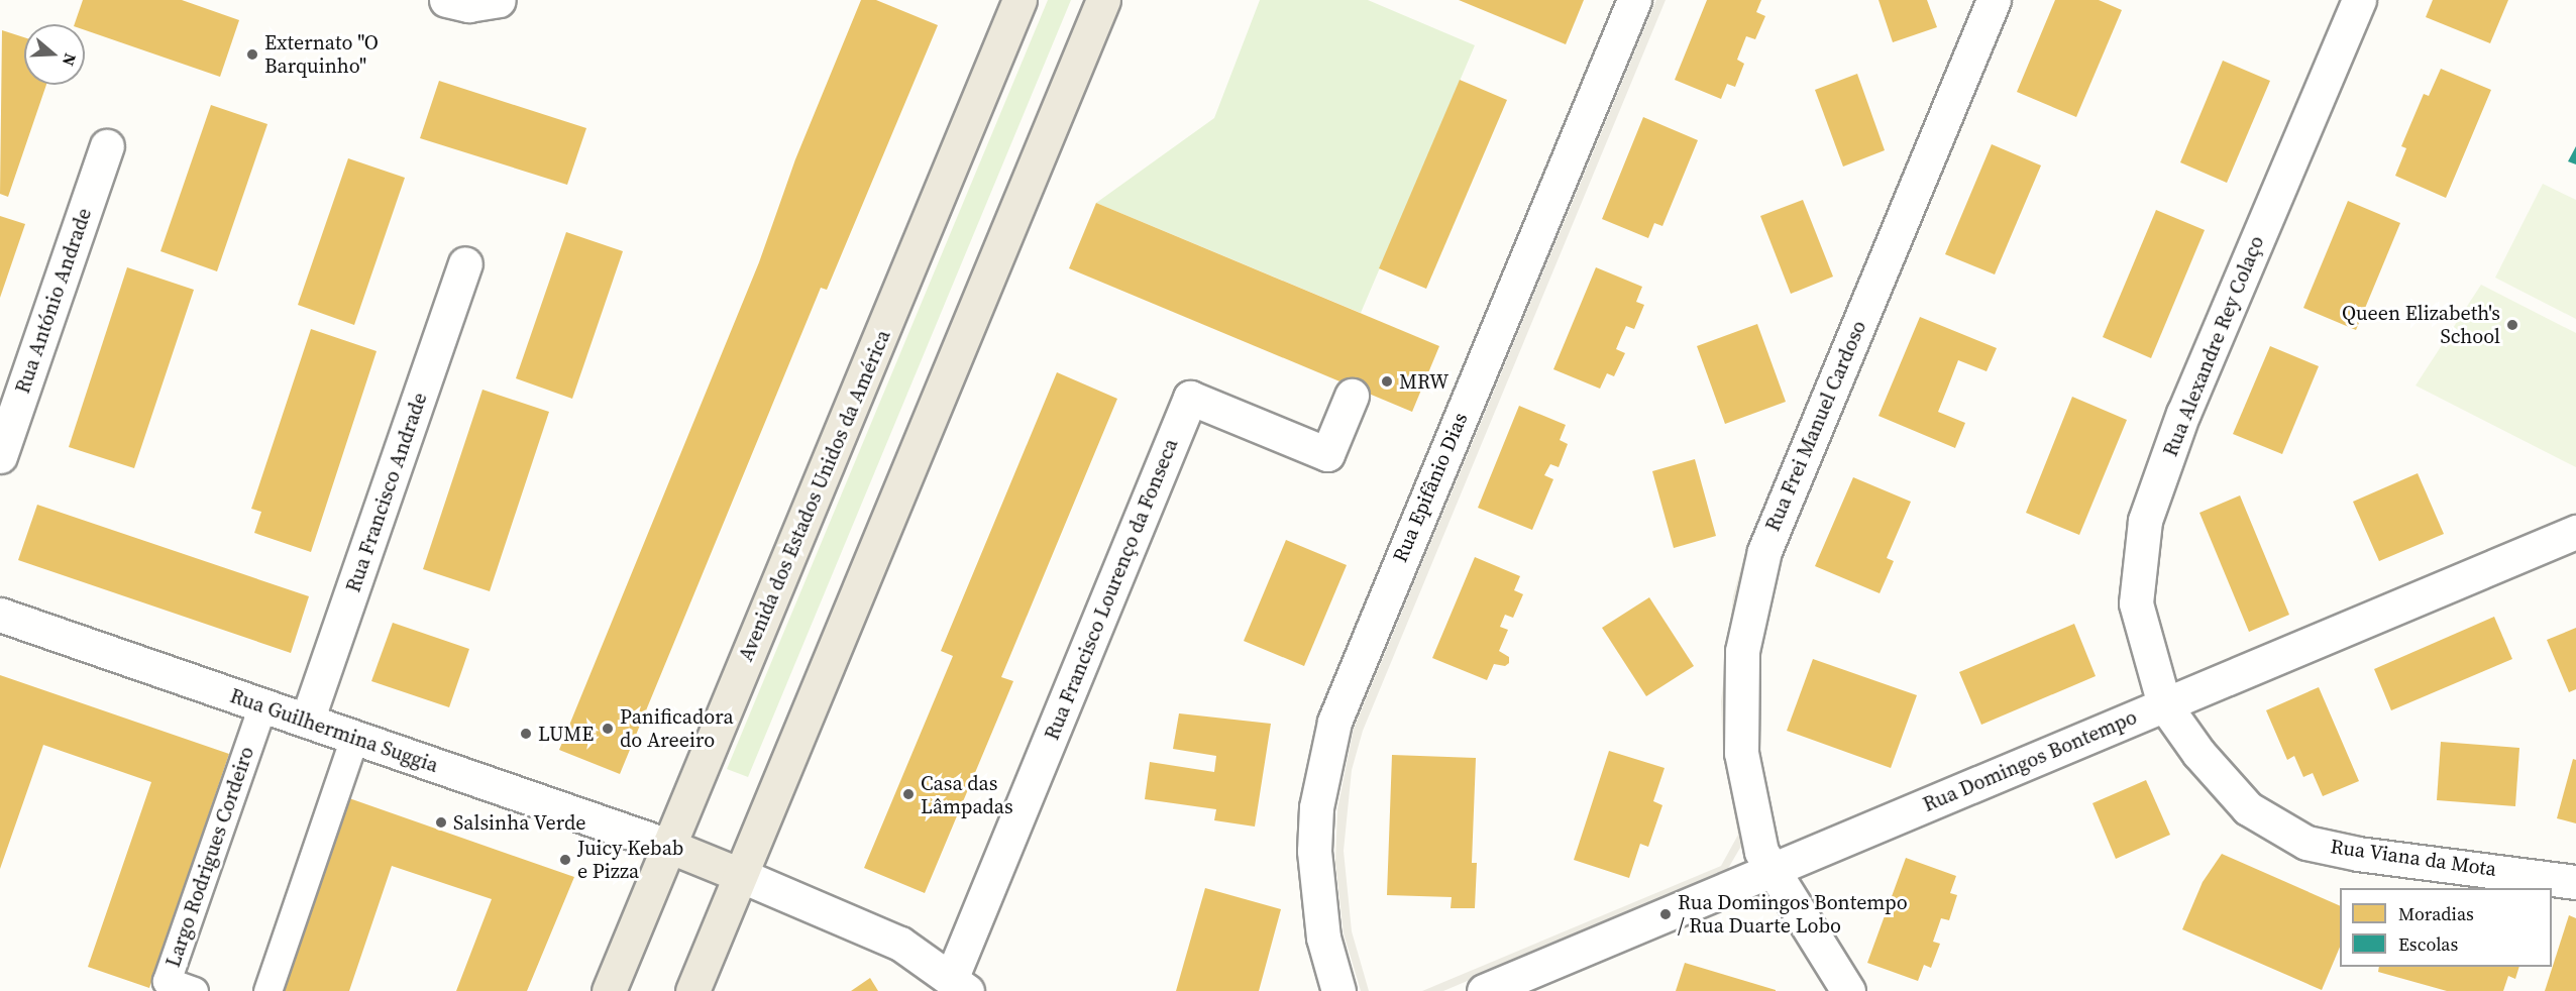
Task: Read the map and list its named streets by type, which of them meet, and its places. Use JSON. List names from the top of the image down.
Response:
{
  "streets": {
    "main road": ["Avenida dos Estados Unidos da América"],
    "street": [
      "Rua António Andrade",
      "Rua Alexandre Rey Colaço",
      "Rua Frei Manuel Cardoso",
      "Rua Epifânio Dias",
      "Rua Francisco Andrade",
      "Rua Francisco Lourenço da Fonseca",
      "Rua Guilhermina Suggia",
      "Rua Domingos Bontempo",
      "Largo Rodrigues Cordeiro",
      "Rua Viana da Mota"
    ]
  },
  "crossings": [
    ["Rua Alexandre Rey Colaço", "Rua Domingos Bontempo"],
    ["Rua Alexandre Rey Colaço", "Rua Viana da Mota"],
    ["Rua Frei Manuel Cardoso", "Rua Domingos Bontempo"],
    ["Rua Francisco Andrade", "Rua Guilhermina Suggia"],
    ["Avenida dos Estados Unidos da América", "Rua Guilhermina Suggia"],
    ["Rua Guilhermina Suggia", "Largo Rodrigues Cordeiro"],
    ["Rua Domingos Bontempo", "Rua Viana da Mota"]
  ],
  "places": [
    "Externato \"O Barquinho\"",
    "Queen Elizabeth's School",
    "MRW",
    "Panificadora do Areeiro",
    "LUME",
    "Casa das Lâmpadas",
    "Salsinha Verde",
    "Juicy Kebab e Pizza",
    "Rua Domingos Bontempo / Rua Duarte Lobo"
  ],
  "legend": ["Moradias", "Escolas"],
  "north": "right"
}
